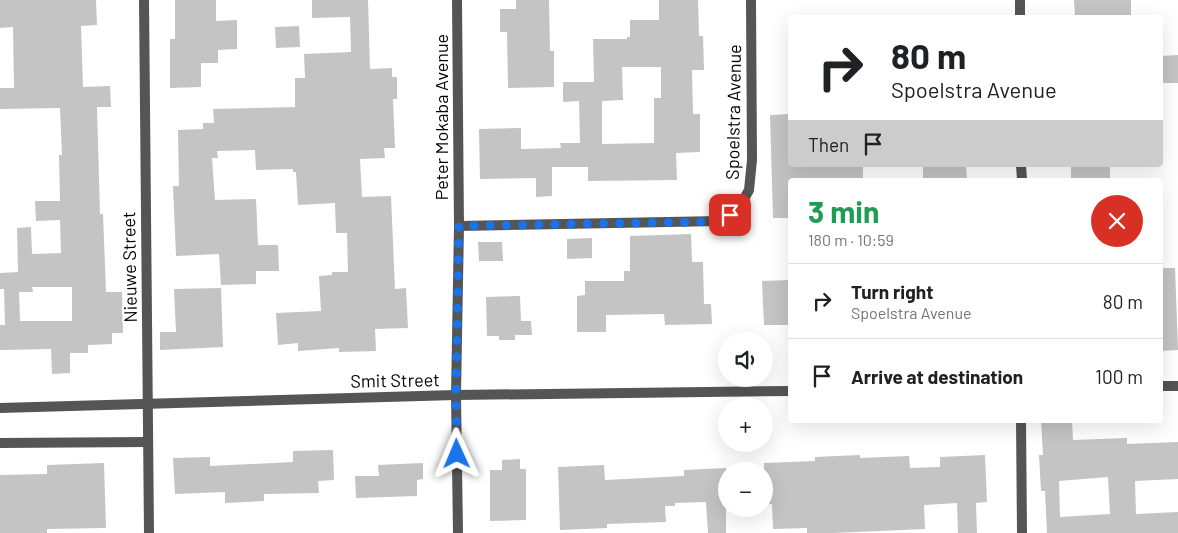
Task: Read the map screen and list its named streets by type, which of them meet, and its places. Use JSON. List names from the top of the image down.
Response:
{
  "streets": {
    "street": [
      "Spoelstra Avenue",
      "Peter Mokaba Avenue",
      "Nieuwe Street",
      "Smit Street"
    ]
  },
  "crossings": [
    ["Spoelstra Avenue", "Peter Mokaba Avenue"],
    ["Peter Mokaba Avenue", "Smit Street"],
    ["Nieuwe Street", "Smit Street"]
  ],
  "page": {
    "turn": ["80 m", "Spoelstra Avenue"],
    "then": "Then",
    "heading": ["3 min", "180 m · 10:59"],
    "list": [
      {
        "name": "Turn right",
        "note": "Spoelstra Avenue",
        "value": "80 m"
      },
      {
        "name": "Arrive at destination",
        "value": "100 m"
      }
    ],
    "map_buttons": ["+", "−"]
  }
}
